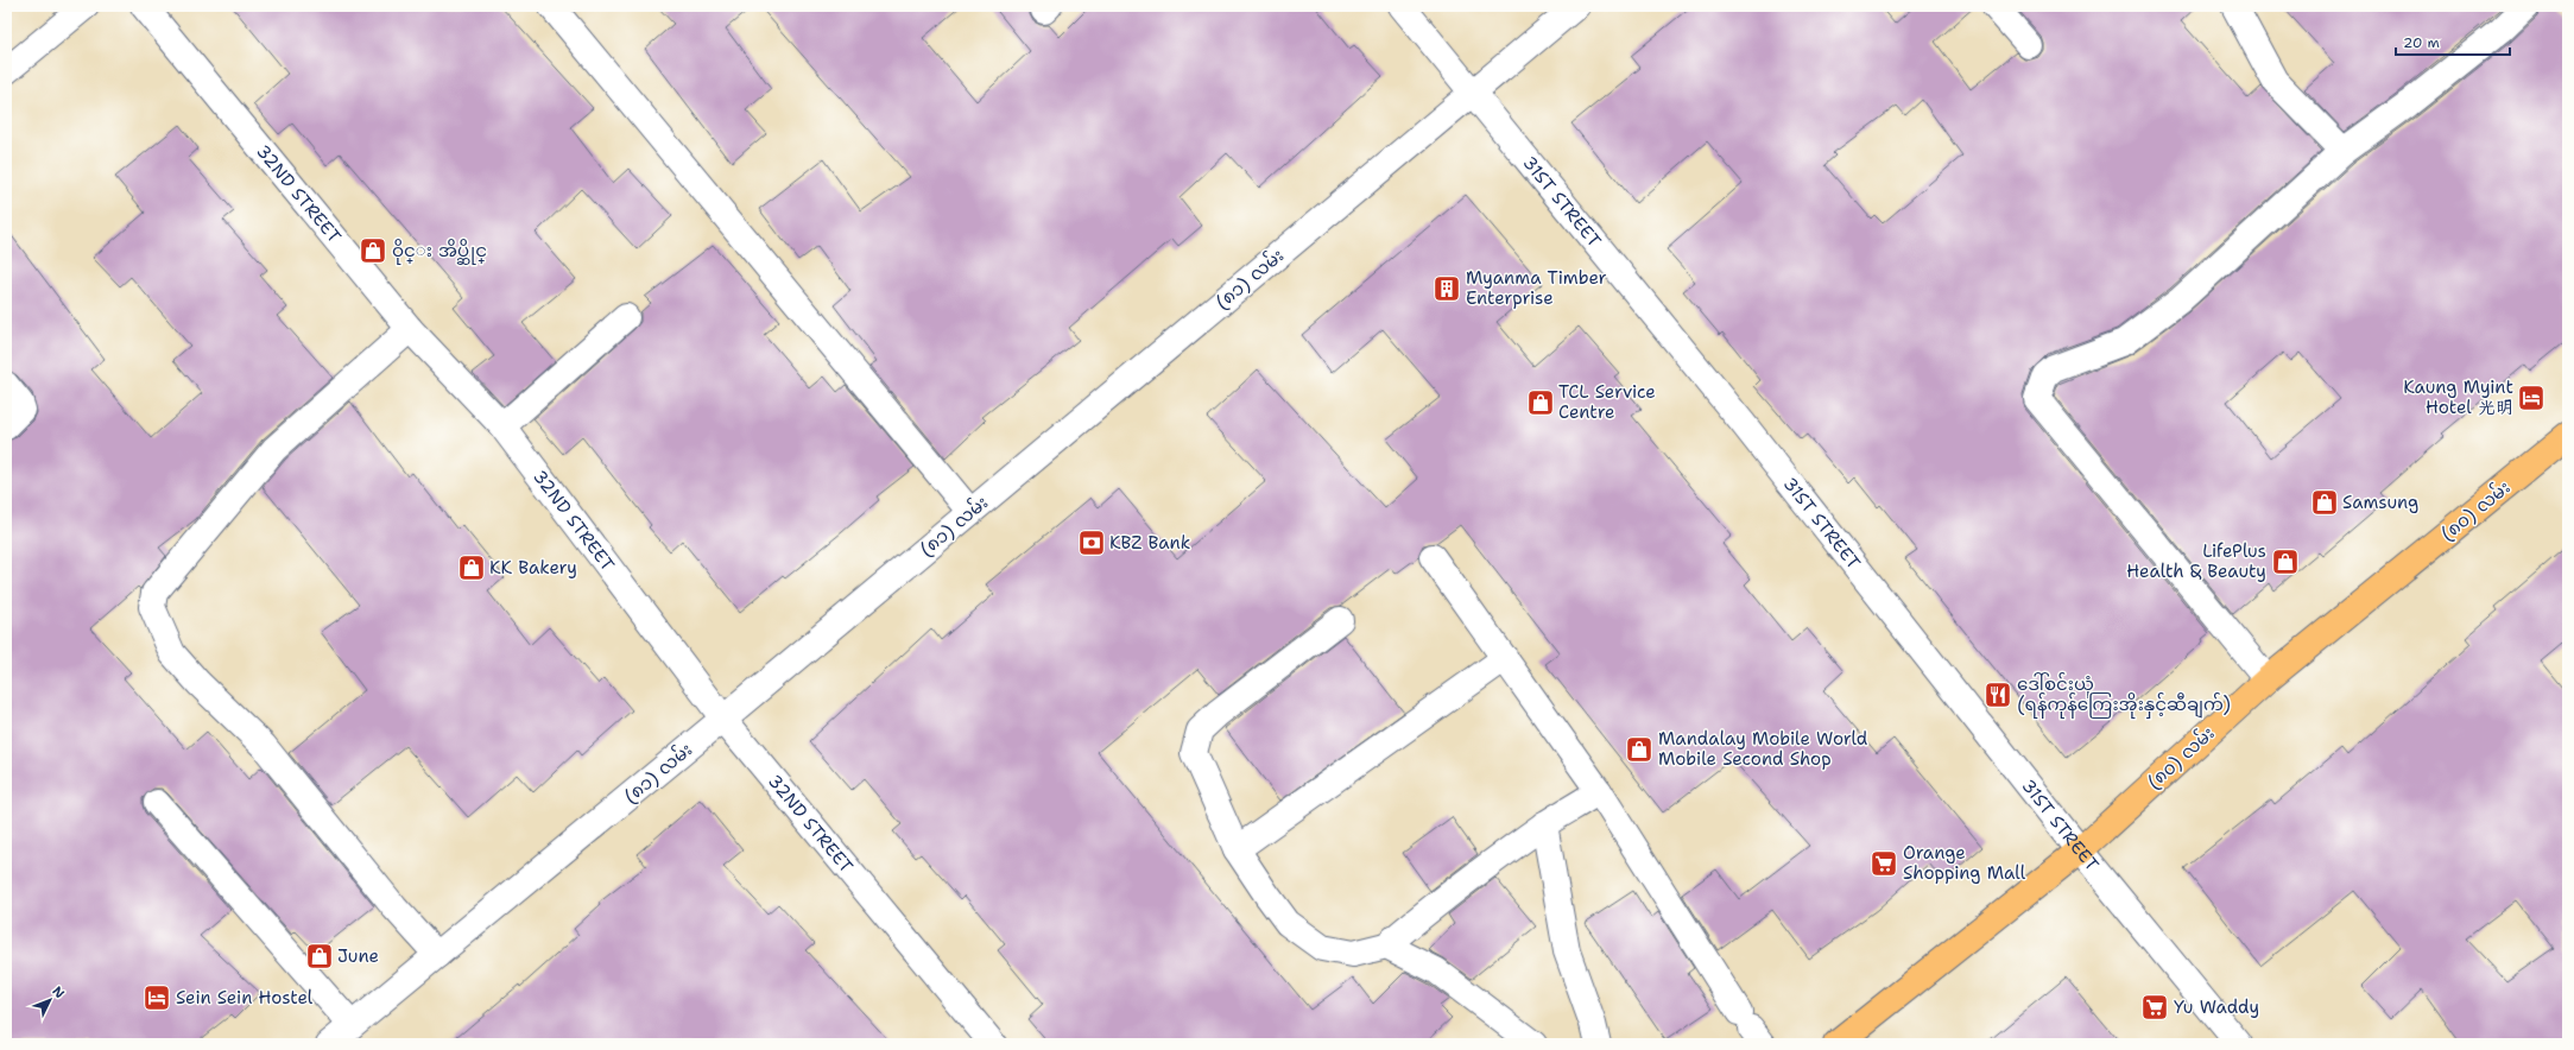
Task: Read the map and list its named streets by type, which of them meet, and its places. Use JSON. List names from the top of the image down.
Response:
{
  "streets": {
    "main road": ["(၈၀) လမ်း"],
    "street": ["32ND STREET", "31ST STREET", "(၈၁) လမ်း"]
  },
  "crossings": [
    ["32ND STREET", "(၈၁) လမ်း"],
    ["31ST STREET", "(၈၁) လမ်း"],
    ["31ST STREET", "(၈၀) လမ်း"]
  ],
  "places": {
    "shop": [
      "ဝိုင္း အိပ္ဆိုင္",
      "TCL Service Centre",
      "Samsung",
      "LifePlus Health & Beauty",
      "KK Bakery",
      "Mandalay Mobile World Mobile Second Shop",
      "June"
    ],
    "building": ["Myanma Timber Enterprise"],
    "hotel": ["Kaung Myint Hotel 光明", "Sein Sein Hostel"],
    "bank": ["KBZ Bank"],
    "restaurant": ["ဒေါ်စင်းယုံ (ရန်ကုန်ကြေးအိုးနှင့်ဆီချက်)"],
    "supermarket": ["Orange Shopping Mall", "Yu Waddy"]
  },
  "scale_bar": "20 m",
  "north": "top right"
}
